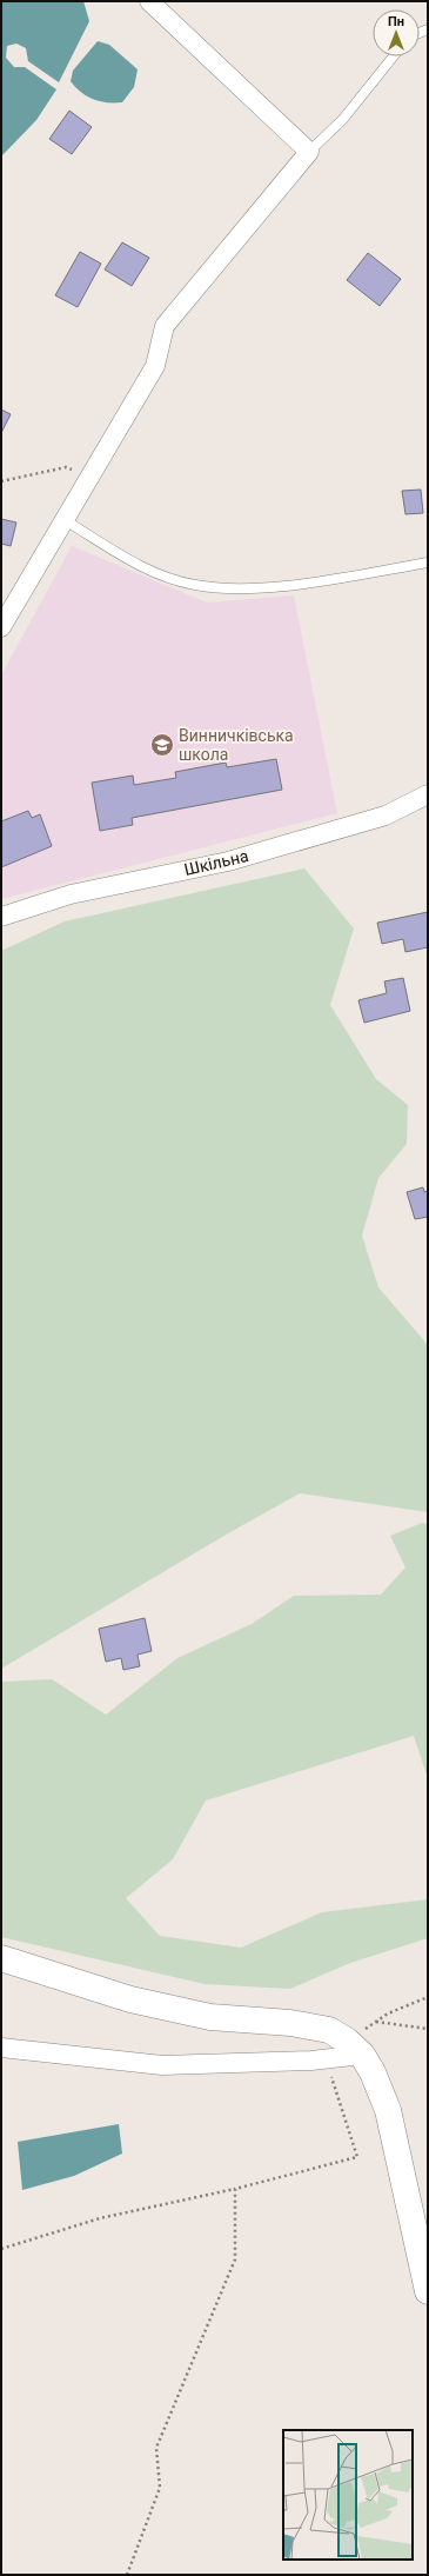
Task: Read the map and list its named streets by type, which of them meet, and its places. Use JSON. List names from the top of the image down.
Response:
{
  "streets": {
    "street": ["Шкільна"]
  },
  "places": {
    "school or university": ["Винничківська школа"]
  },
  "north": "top"
}
